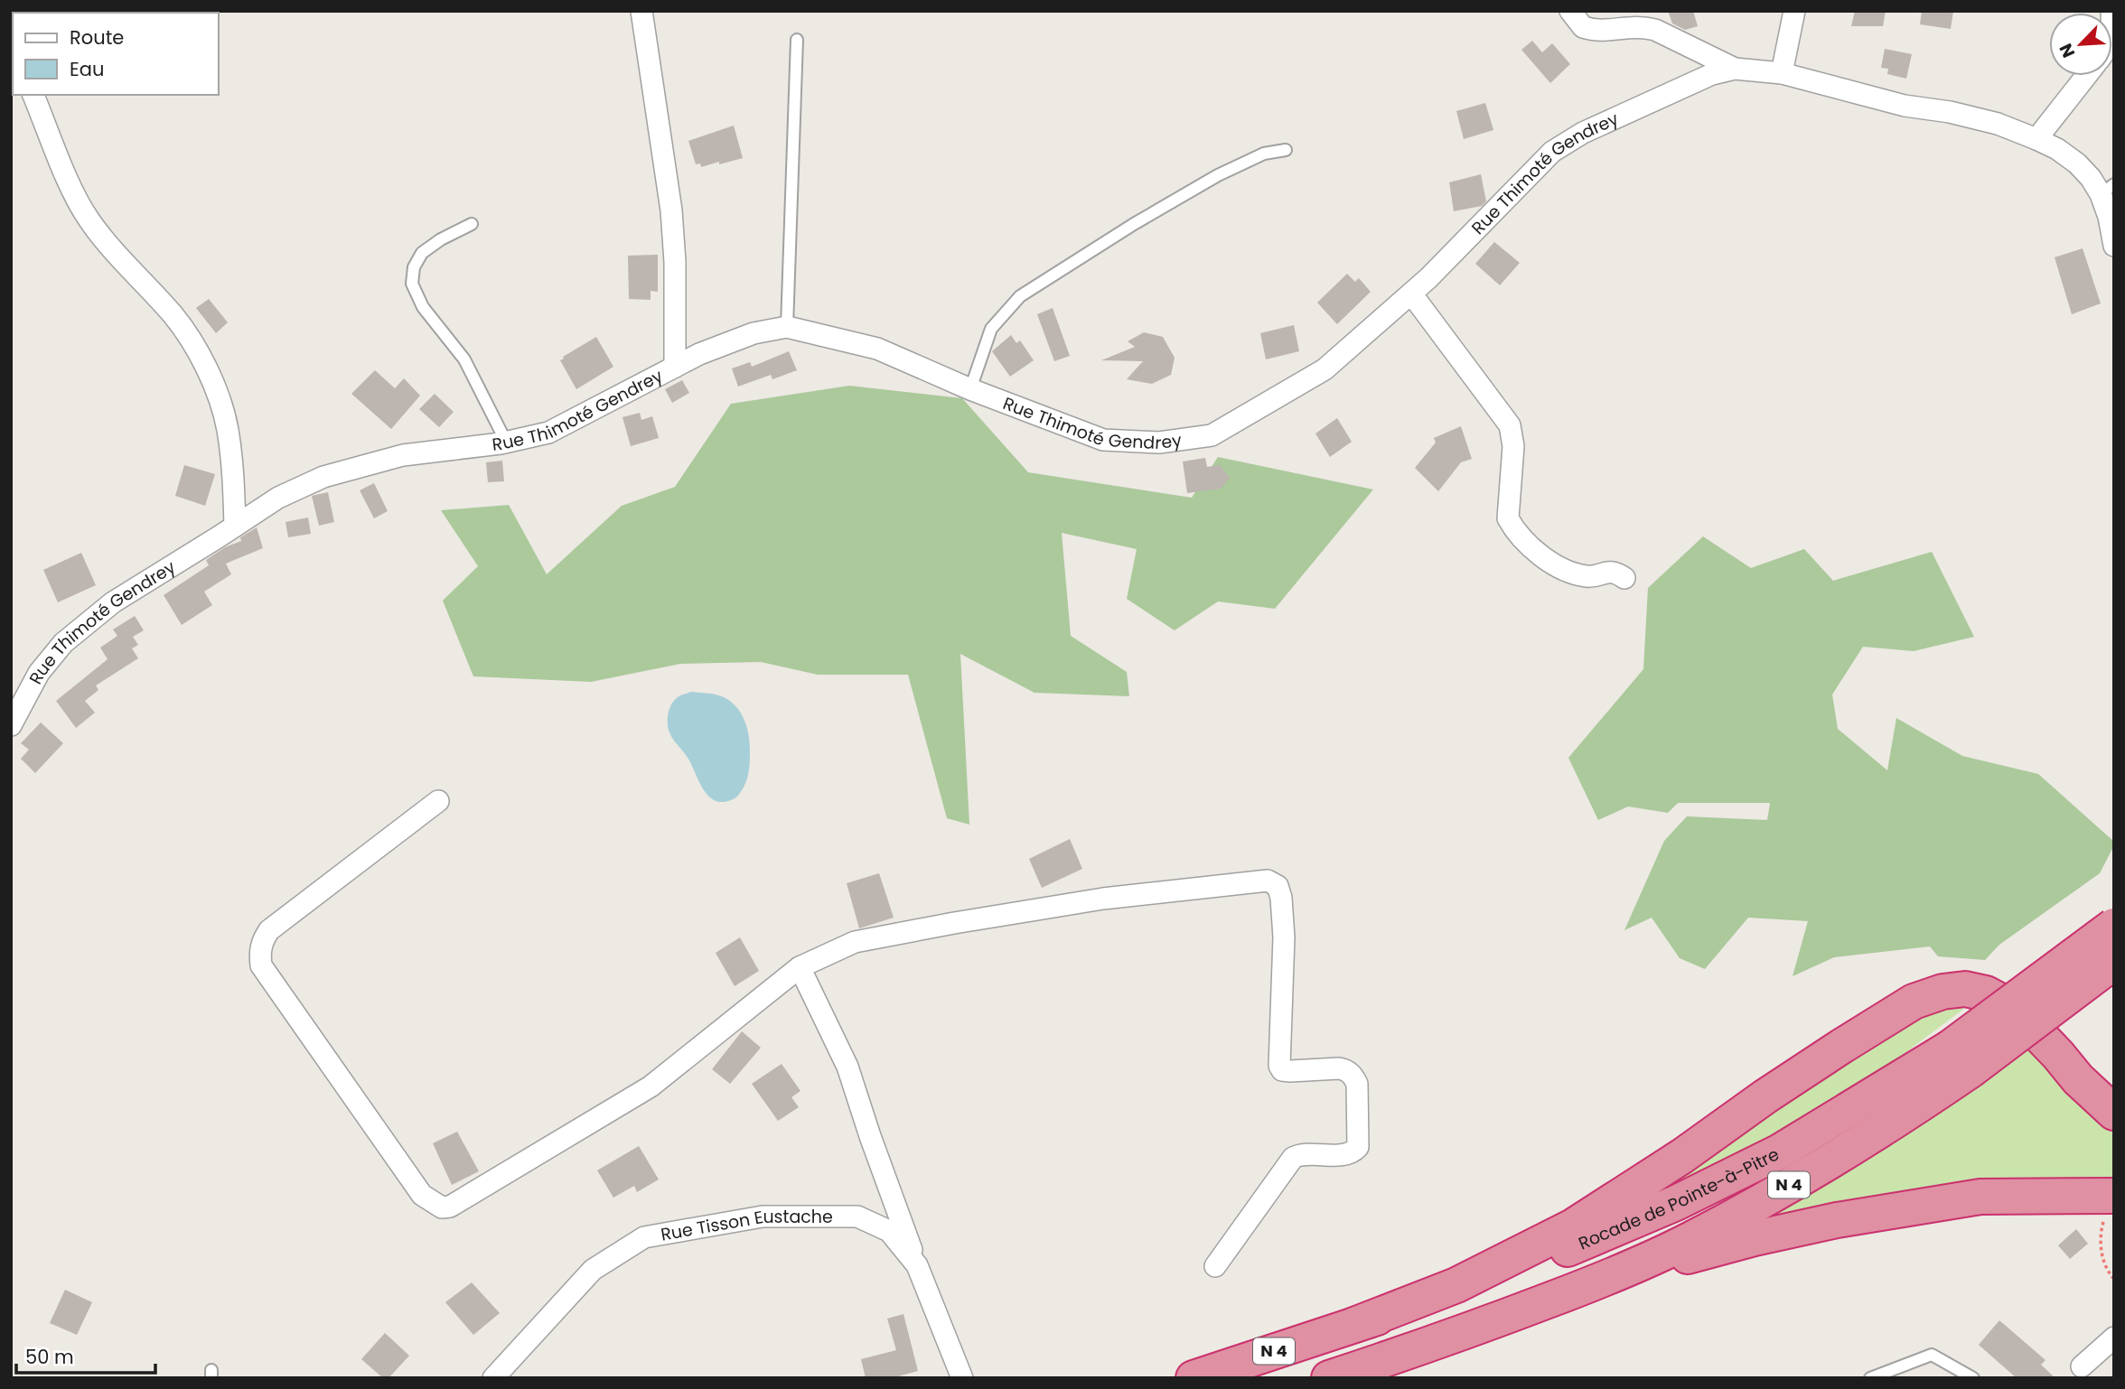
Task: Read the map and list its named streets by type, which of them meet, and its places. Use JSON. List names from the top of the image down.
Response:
{
  "streets": {
    "highway": ["N 4", "Rocade de Pointe-à-Pitre"],
    "street": ["Rue Thimoté Gendrey", "Rue Tisson Eustache"]
  },
  "legend": ["Route", "Eau"],
  "scale_bar": "50 m",
  "north": "bottom left"
}
